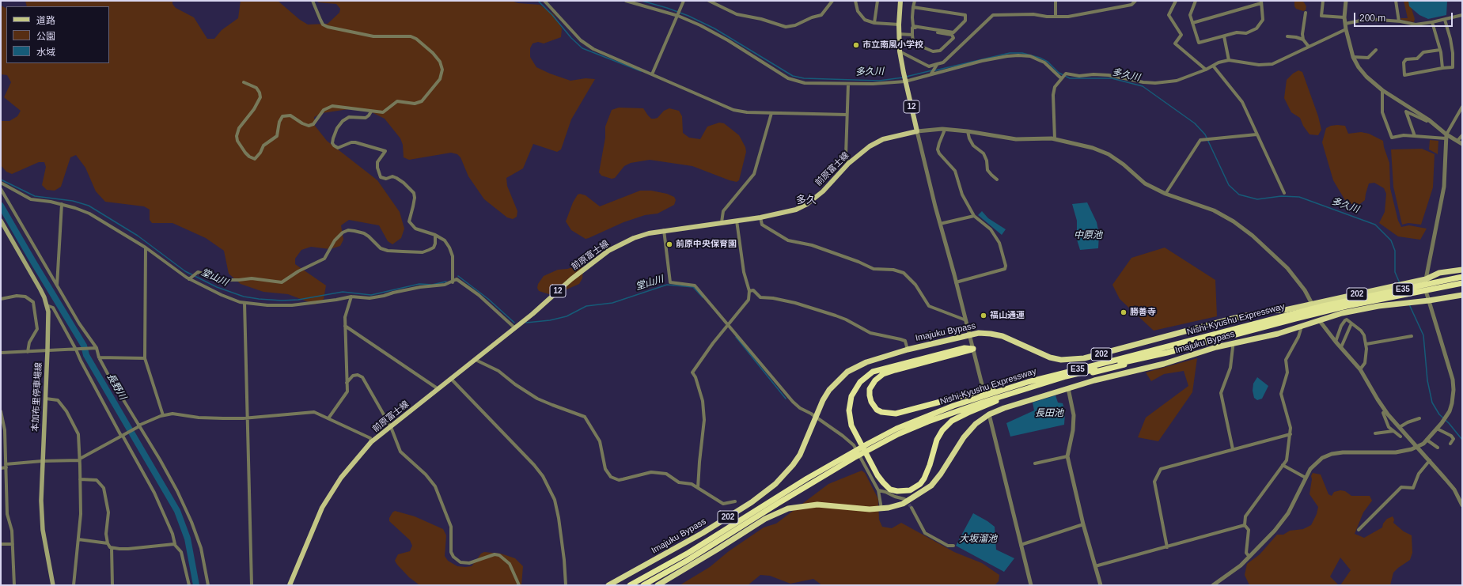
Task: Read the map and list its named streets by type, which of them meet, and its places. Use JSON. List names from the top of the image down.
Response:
{
  "streets": {
    "highway": [
      "E35",
      "202",
      "Nishi-Kyushu Expressway",
      "Imajuku Bypass"
    ],
    "main road": ["12", "前原富士線", "本加布里停車場線"]
  },
  "crossings": [
    ["12", "前原富士線"]
  ],
  "districts": ["多久"],
  "water": [
    "多久川",
    "中原池",
    "堂山川",
    "長野川",
    "長田池",
    "大坂溜池"
  ],
  "places": [
    "市立南風小学校",
    "前原中央保育園",
    "勝善寺",
    "福山通運"
  ],
  "legend": ["道路", "公園", "水域"],
  "scale_bar": "200 m"
}
